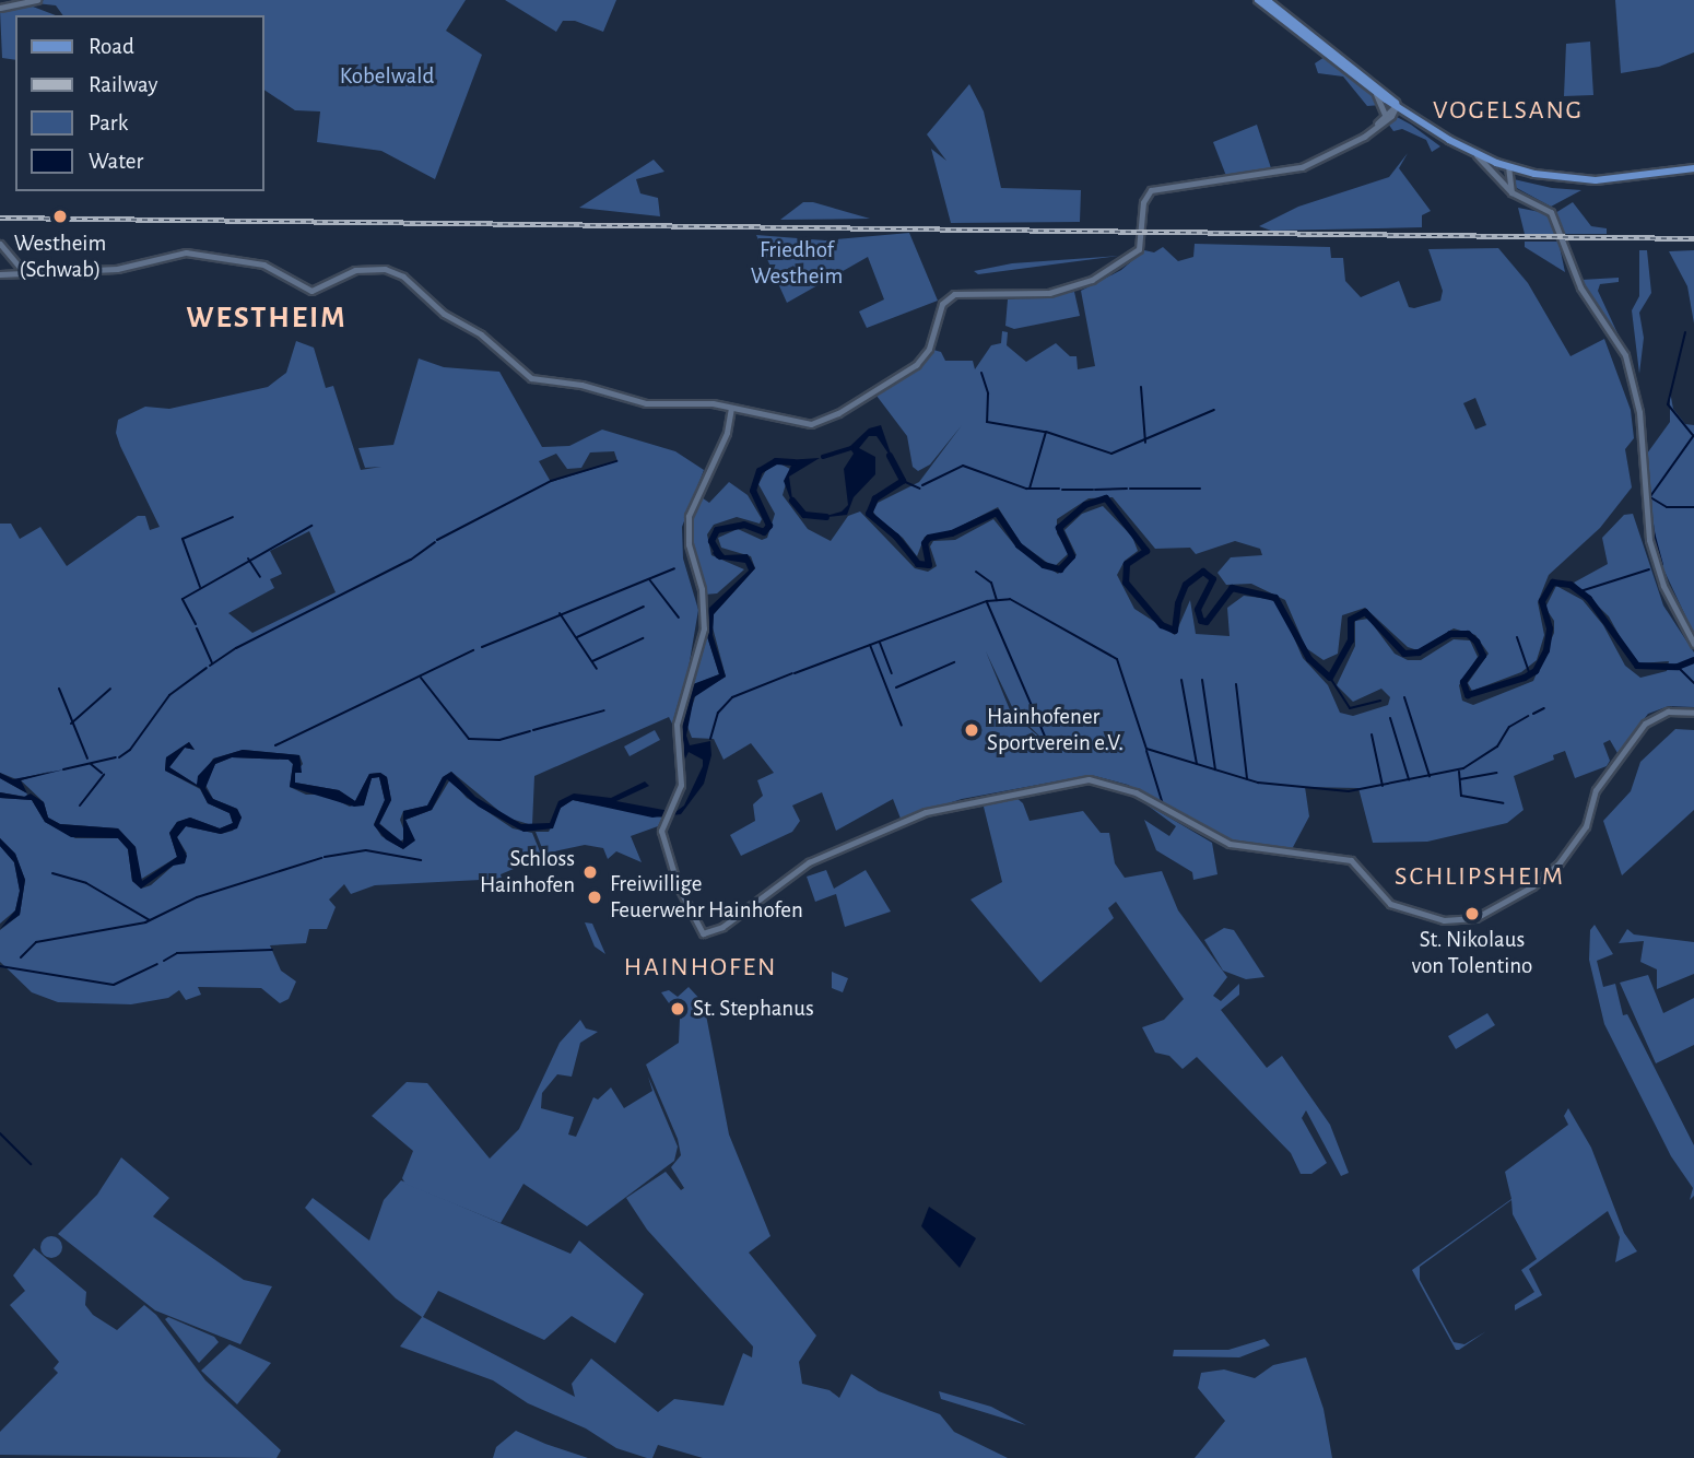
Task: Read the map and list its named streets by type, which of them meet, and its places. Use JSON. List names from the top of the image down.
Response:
{
  "districts": [
    "VOGELSANG",
    "WESTHEIM",
    "SCHLIPSHEIM",
    "HAINHOFEN"
  ],
  "parks": ["Kobelwald", "Friedhof Westheim"],
  "places": [
    "Westheim (Schwab)",
    "Hainhofener Sportverein e.V.",
    "Schloss Hainhofen",
    "Freiwillige Feuerwehr Hainhofen",
    "St. Nikolaus von Tolentino",
    "St. Stephanus"
  ],
  "legend": [
    "Road",
    "Railway",
    "Park",
    "Water"
  ]
}
